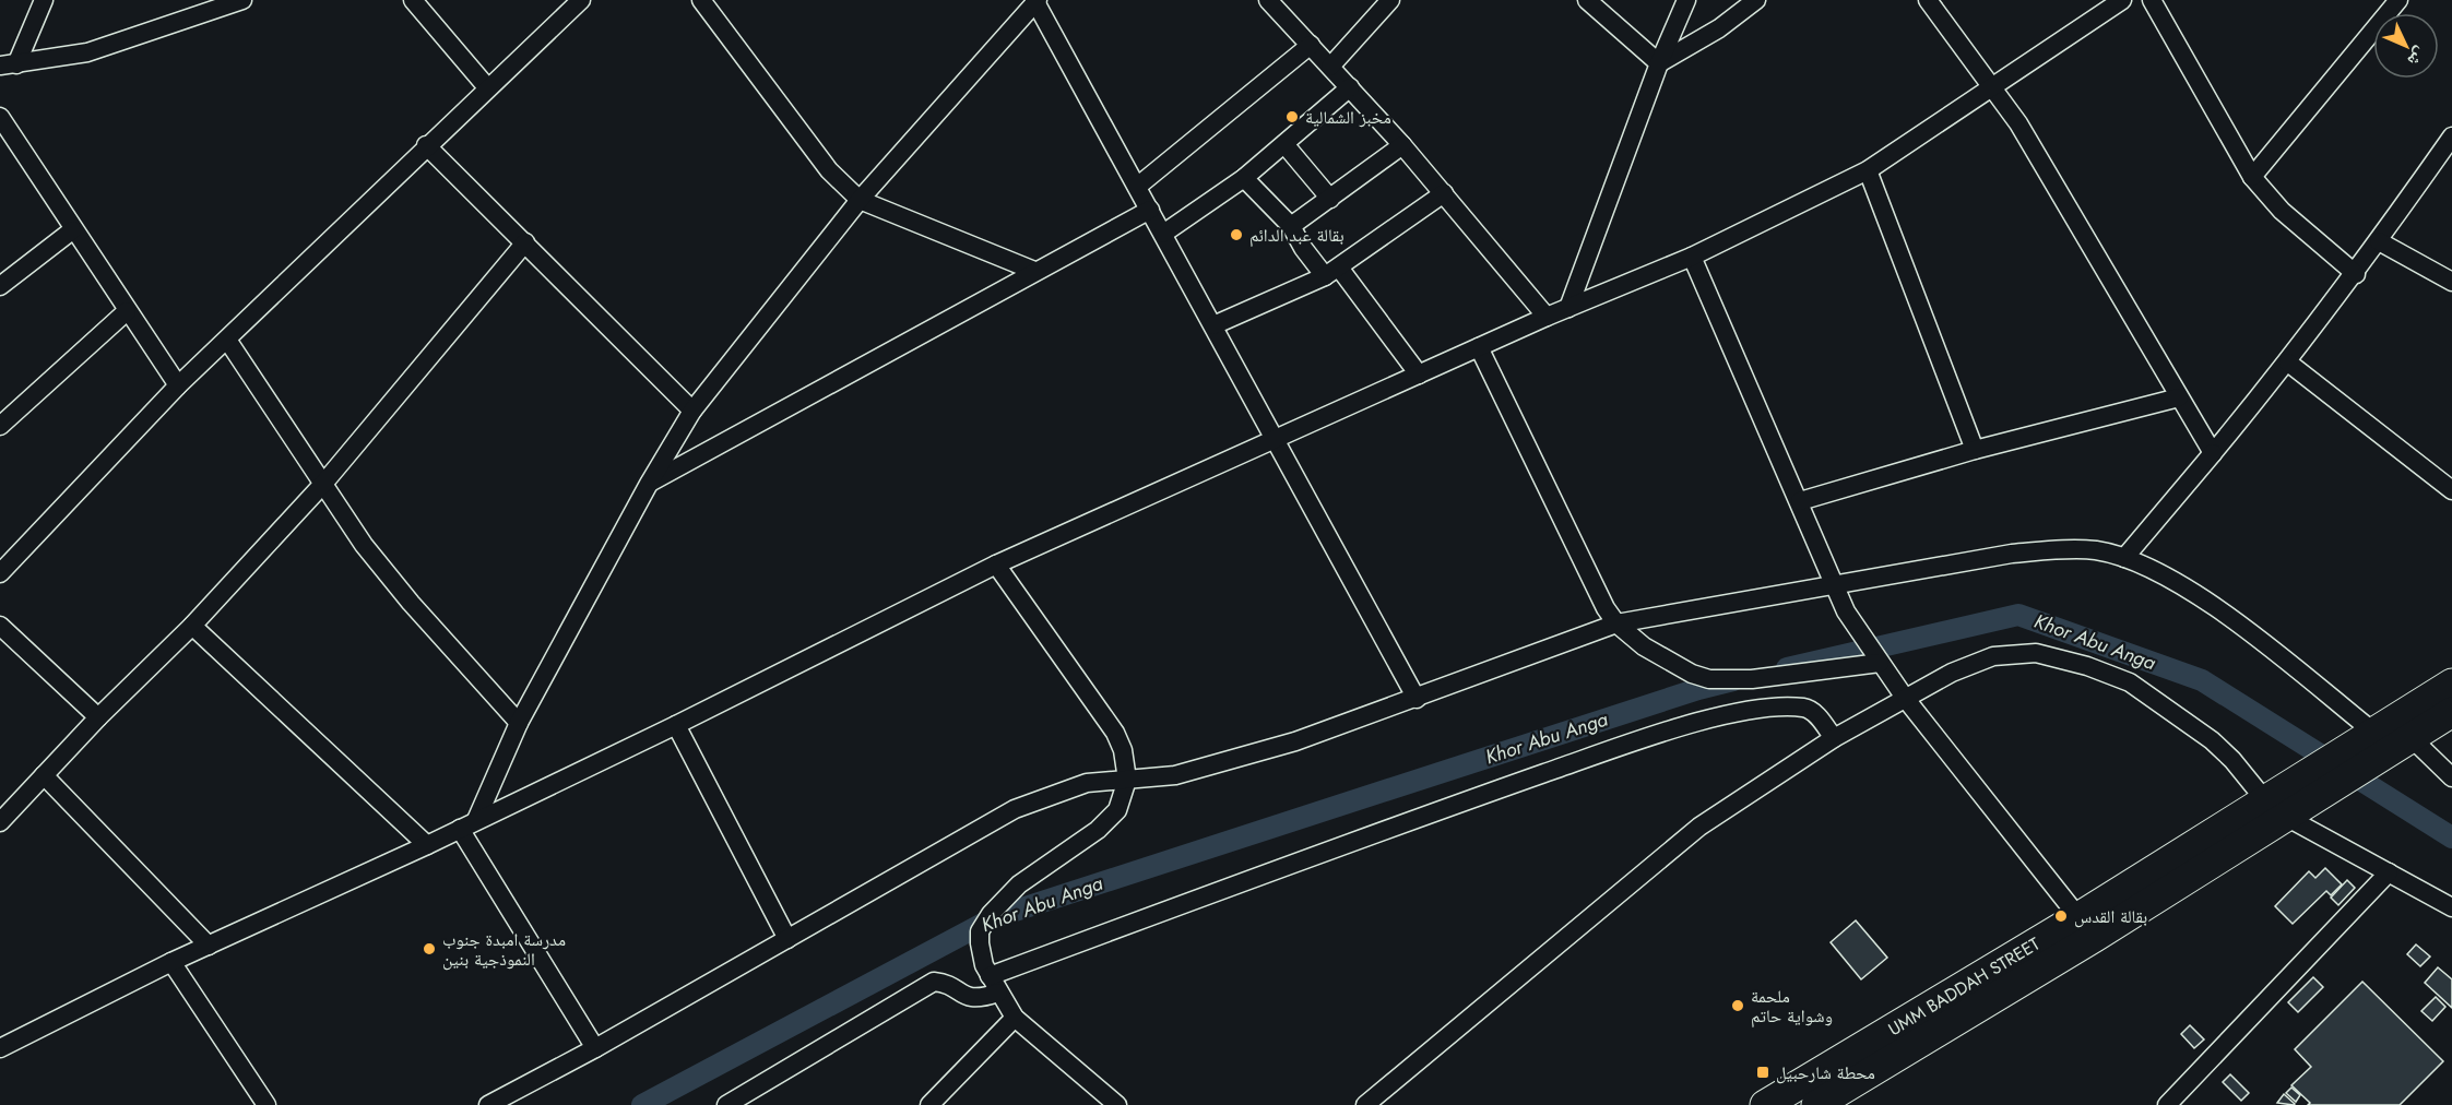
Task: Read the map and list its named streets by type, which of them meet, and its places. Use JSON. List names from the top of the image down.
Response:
{
  "streets": {
    "main road": ["UMM BADDAH STREET"]
  },
  "water": ["Khor Abu Anga"],
  "places": {
    "other": [
      "مخبز الشمالية",
      "بقالة عبد الدائم",
      "بقالة القدس",
      "مدرسة امبدة جنوب النموذجية بنين",
      "ملحمة وشواية حاتم"
    ],
    "transit": ["محطة شارحبيل"]
  },
  "north": "bottom right"
}
